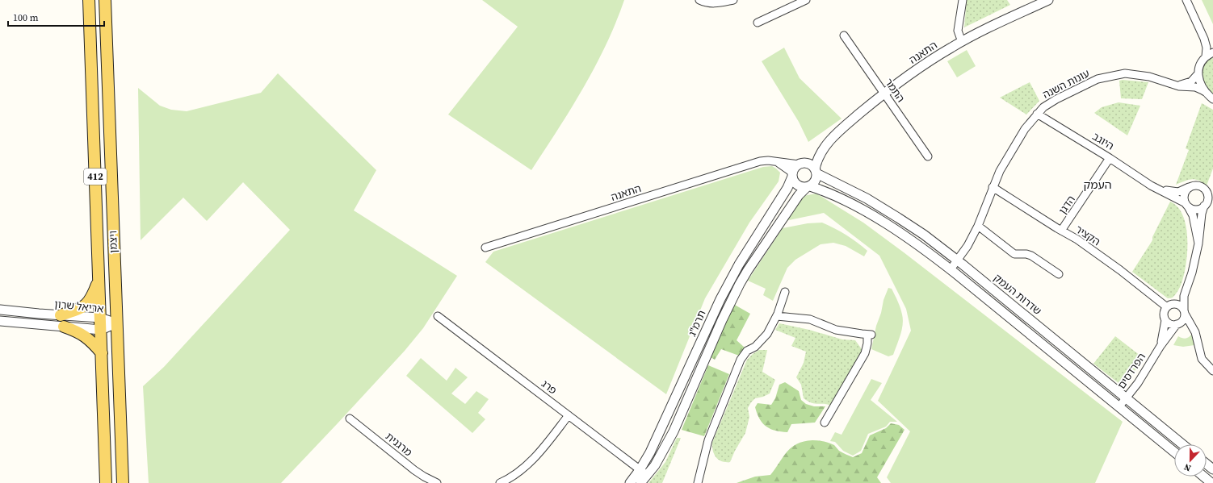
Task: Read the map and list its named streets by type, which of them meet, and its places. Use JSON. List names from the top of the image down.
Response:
{
  "streets": {
    "main road": ["412", "ויצמן"],
    "street": [
      "התאנה",
      "עונות השנה",
      "התמר",
      "היוגב",
      "הדגן",
      "הקציר",
      "שדרות העמק",
      "אריאל שרון",
      "תרמ\"ג",
      "הפרדסים",
      "פרג",
      "מרגנית"
    ]
  },
  "crossings": [
    ["התאנה", "התמר"],
    ["התאנה", "שדרות העמק"],
    ["התאנה", "תרמ\"ג"],
    ["עונות השנה", "היוגב"],
    ["עונות השנה", "הקציר"],
    ["עונות השנה", "שדרות העמק"],
    ["היוגב", "הדגן"],
    ["הדגן", "הקציר"],
    ["הקציר", "הפרדסים"],
    ["ויצמן", "אריאל שרון"],
    ["שדרות העמק", "תרמ\"ג"],
    ["שדרות העמק", "הפרדסים"],
    ["תרמ\"ג", "פרג"]
  ],
  "districts": ["העמק"],
  "scale_bar": "100 m",
  "north": "bottom"
}
